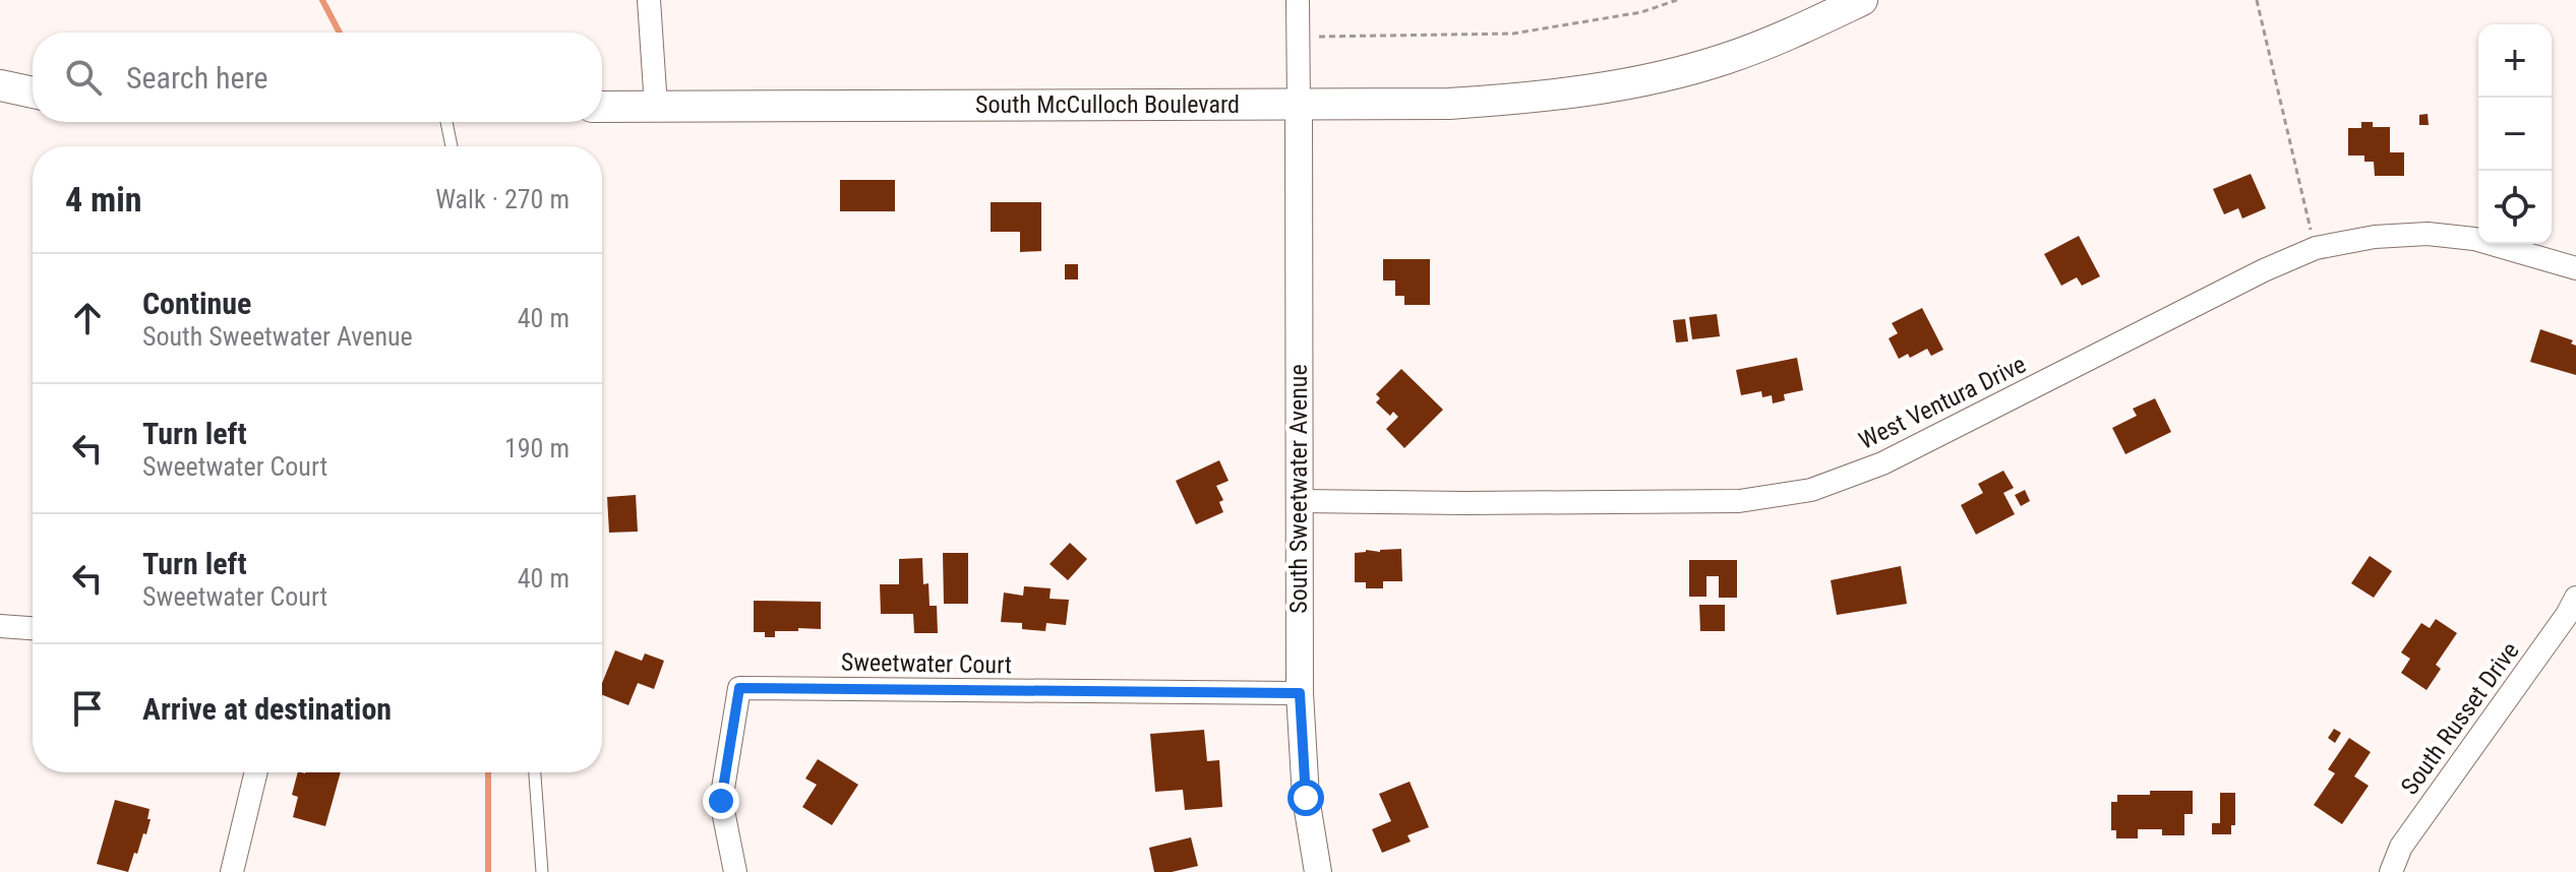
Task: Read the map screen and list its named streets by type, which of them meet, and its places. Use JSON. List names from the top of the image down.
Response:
{
  "streets": {
    "main road": ["South McCulloch Boulevard"],
    "street": [
      "West Ventura Drive",
      "South Sweetwater Avenue",
      "Sweetwater Court",
      "South Russet Drive"
    ]
  },
  "crossings": [
    ["South McCulloch Boulevard", "South Sweetwater Avenue"],
    ["West Ventura Drive", "South Sweetwater Avenue"],
    ["South Sweetwater Avenue", "Sweetwater Court"]
  ],
  "page": {
    "map_buttons": ["+", "−"],
    "search": "Search here",
    "heading": ["4 min", "Walk · 270 m"],
    "list": [
      ["Continue", "South Sweetwater Avenue", "40 m"],
      ["Turn left", "Sweetwater Court", "190 m"],
      ["Turn left", "Sweetwater Court", "40 m"],
      "Arrive at destination"
    ]
  }
}
